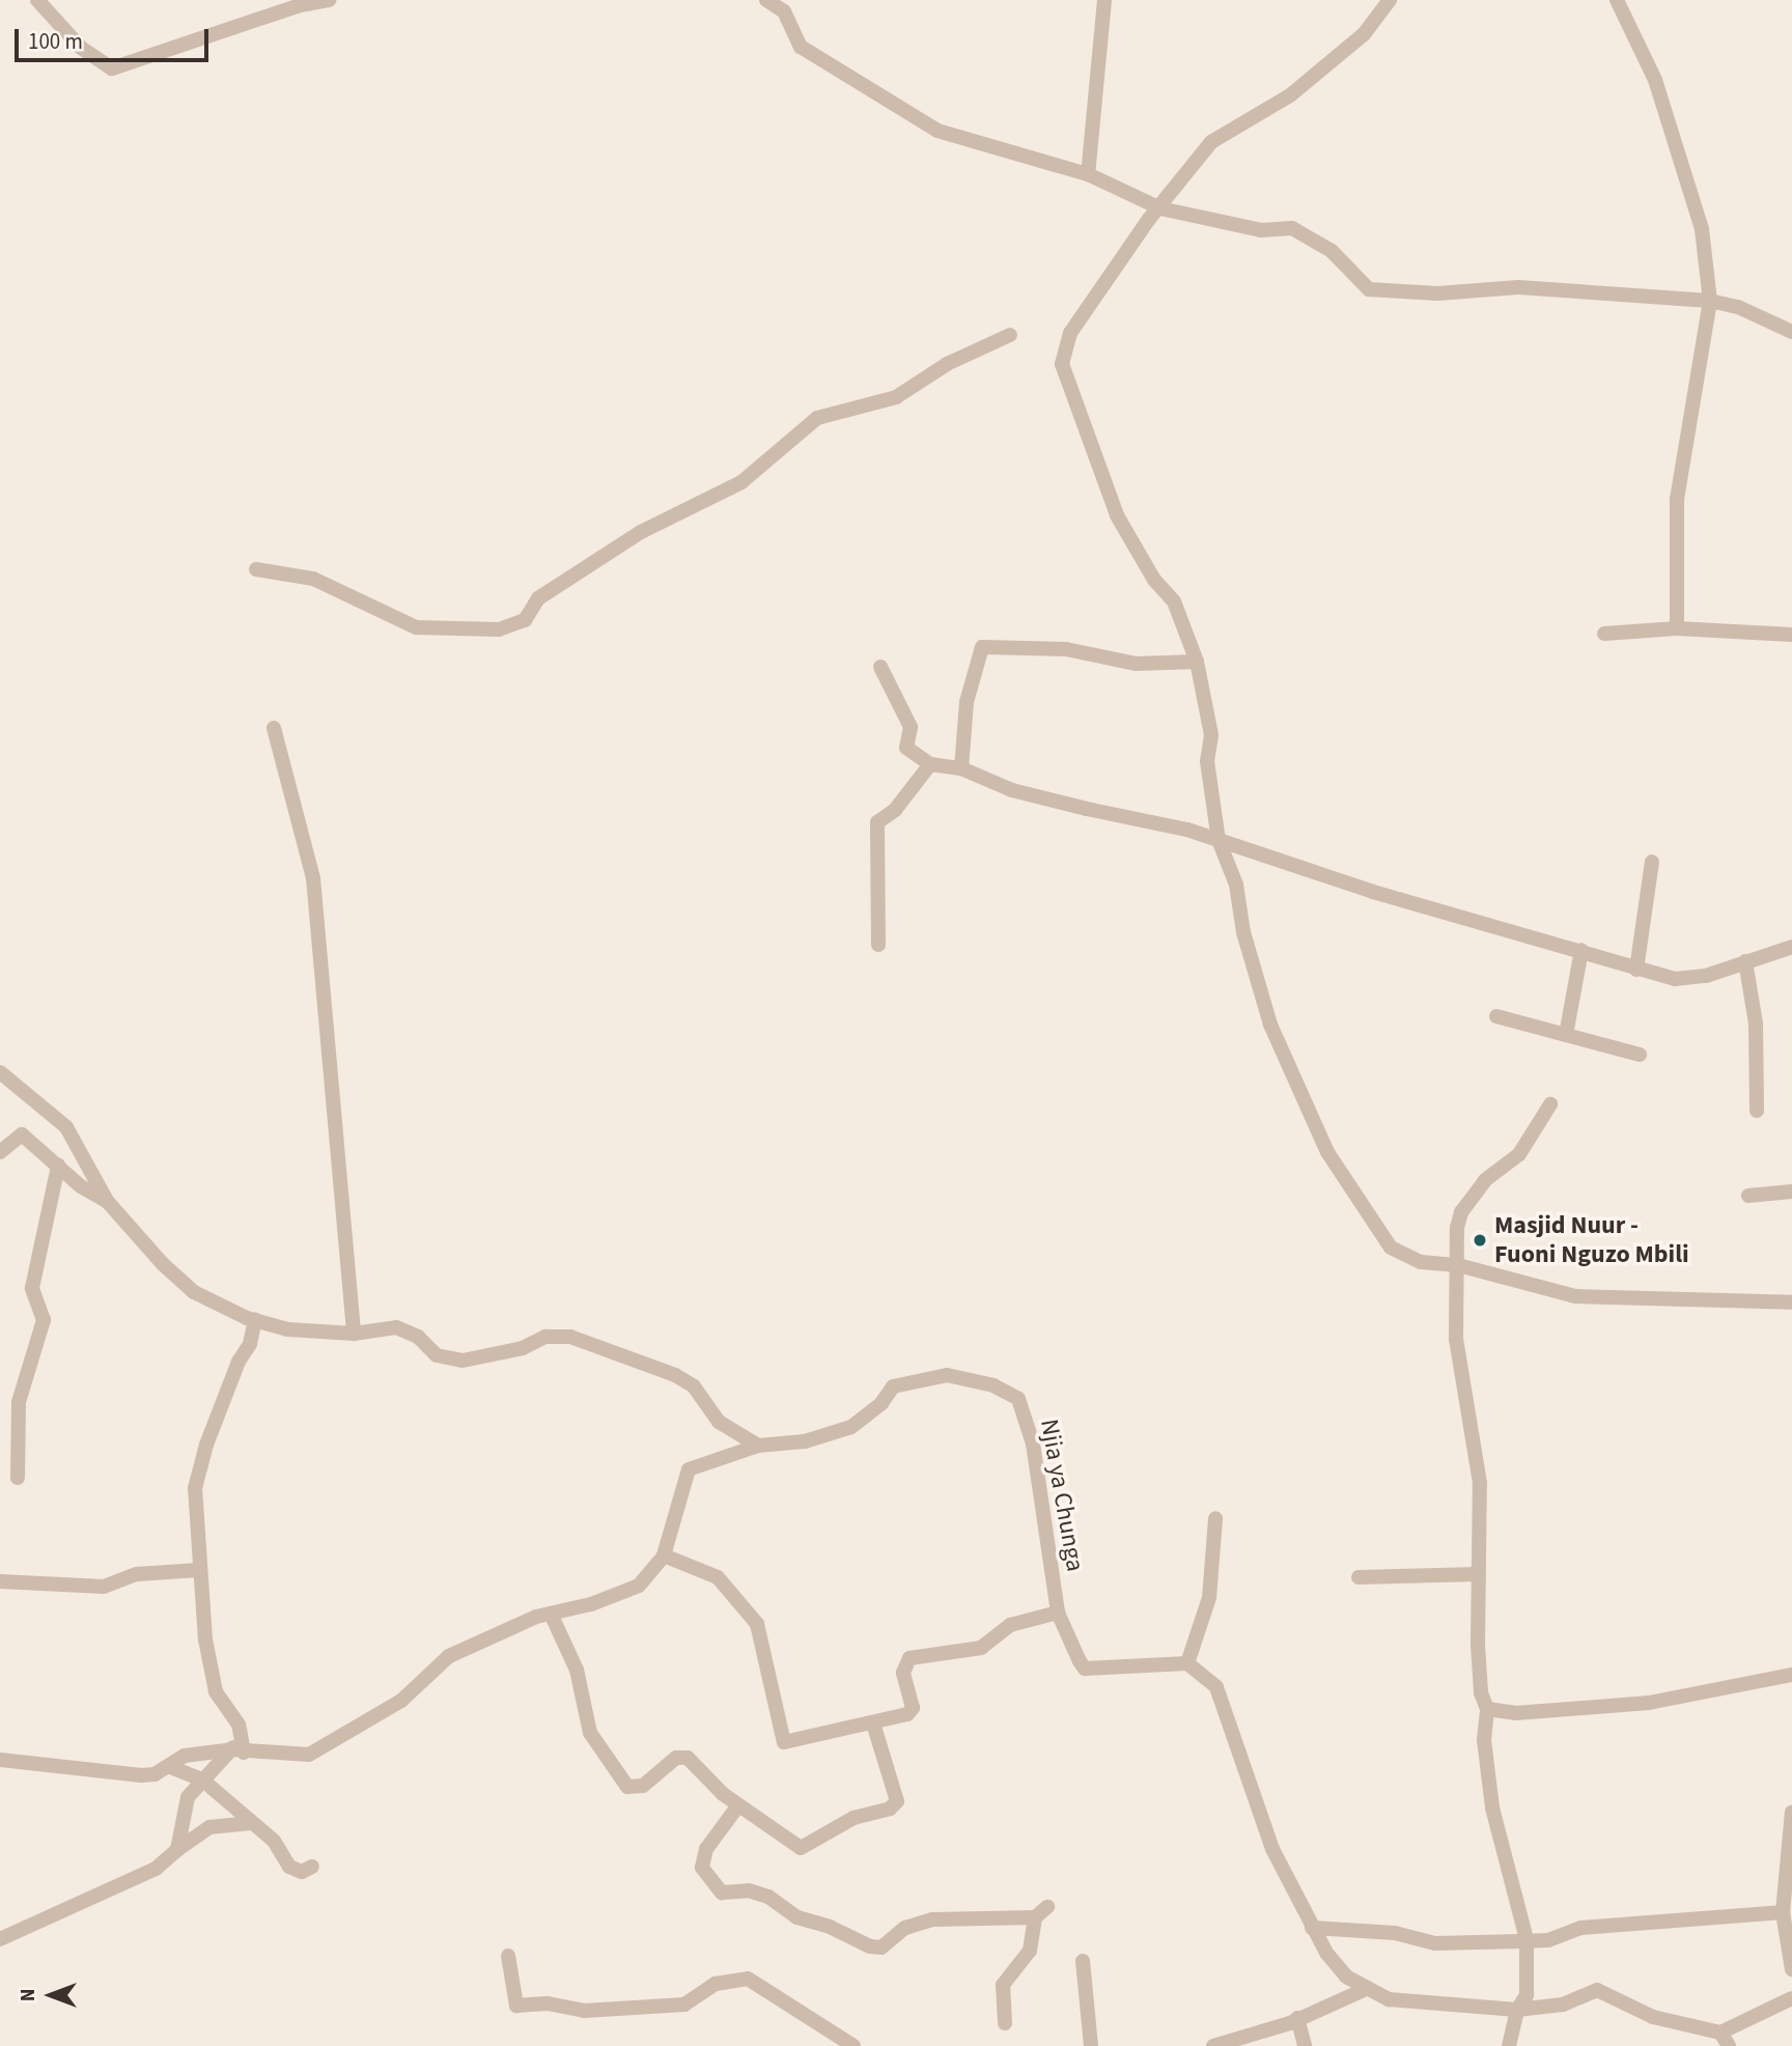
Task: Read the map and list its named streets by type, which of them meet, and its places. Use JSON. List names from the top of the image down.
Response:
{
  "streets": {
    "street": ["Njia ya Chunga"]
  },
  "places": ["Masjid Nuur - Fuoni Nguzo Mbili"],
  "scale_bar": "100 m",
  "north": "left"
}
